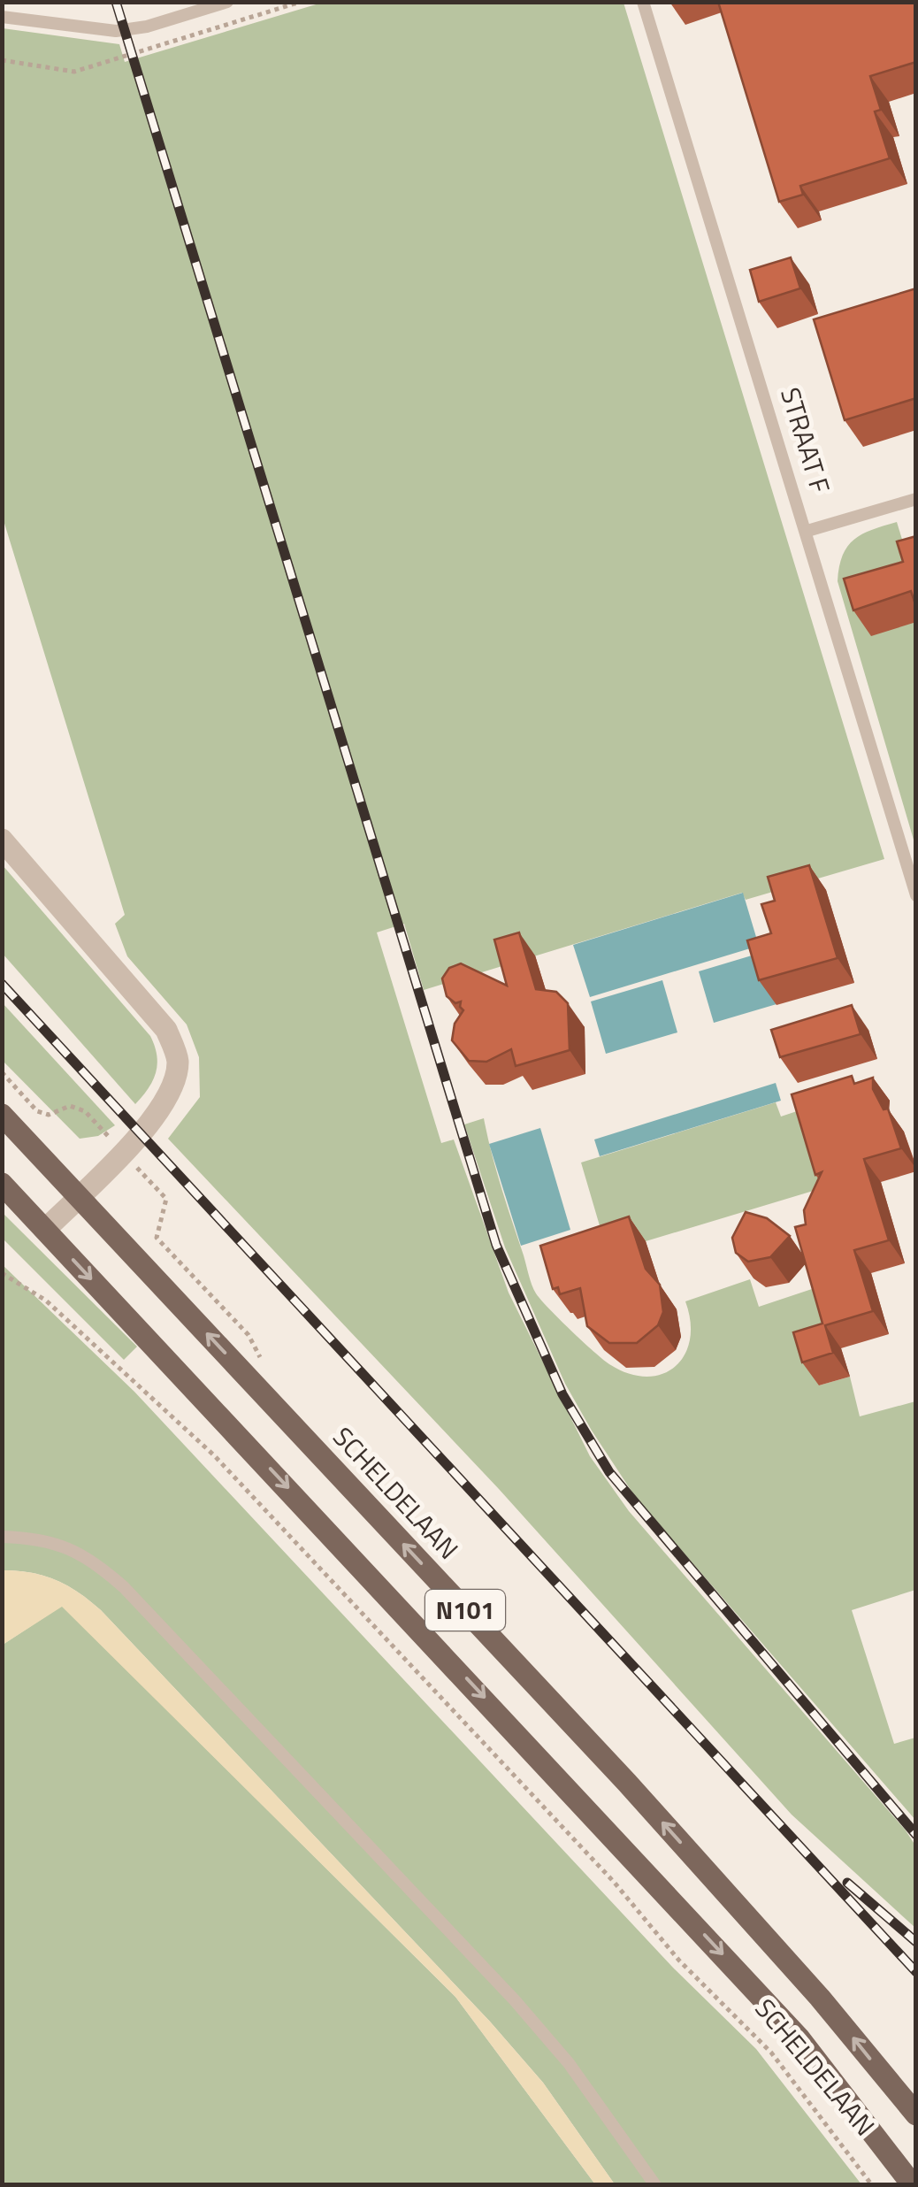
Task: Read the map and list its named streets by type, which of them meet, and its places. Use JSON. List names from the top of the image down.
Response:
{
  "streets": {
    "main road": ["SCHELDELAAN", "N101"],
    "lane": ["STRAAT F"]
  }
}
